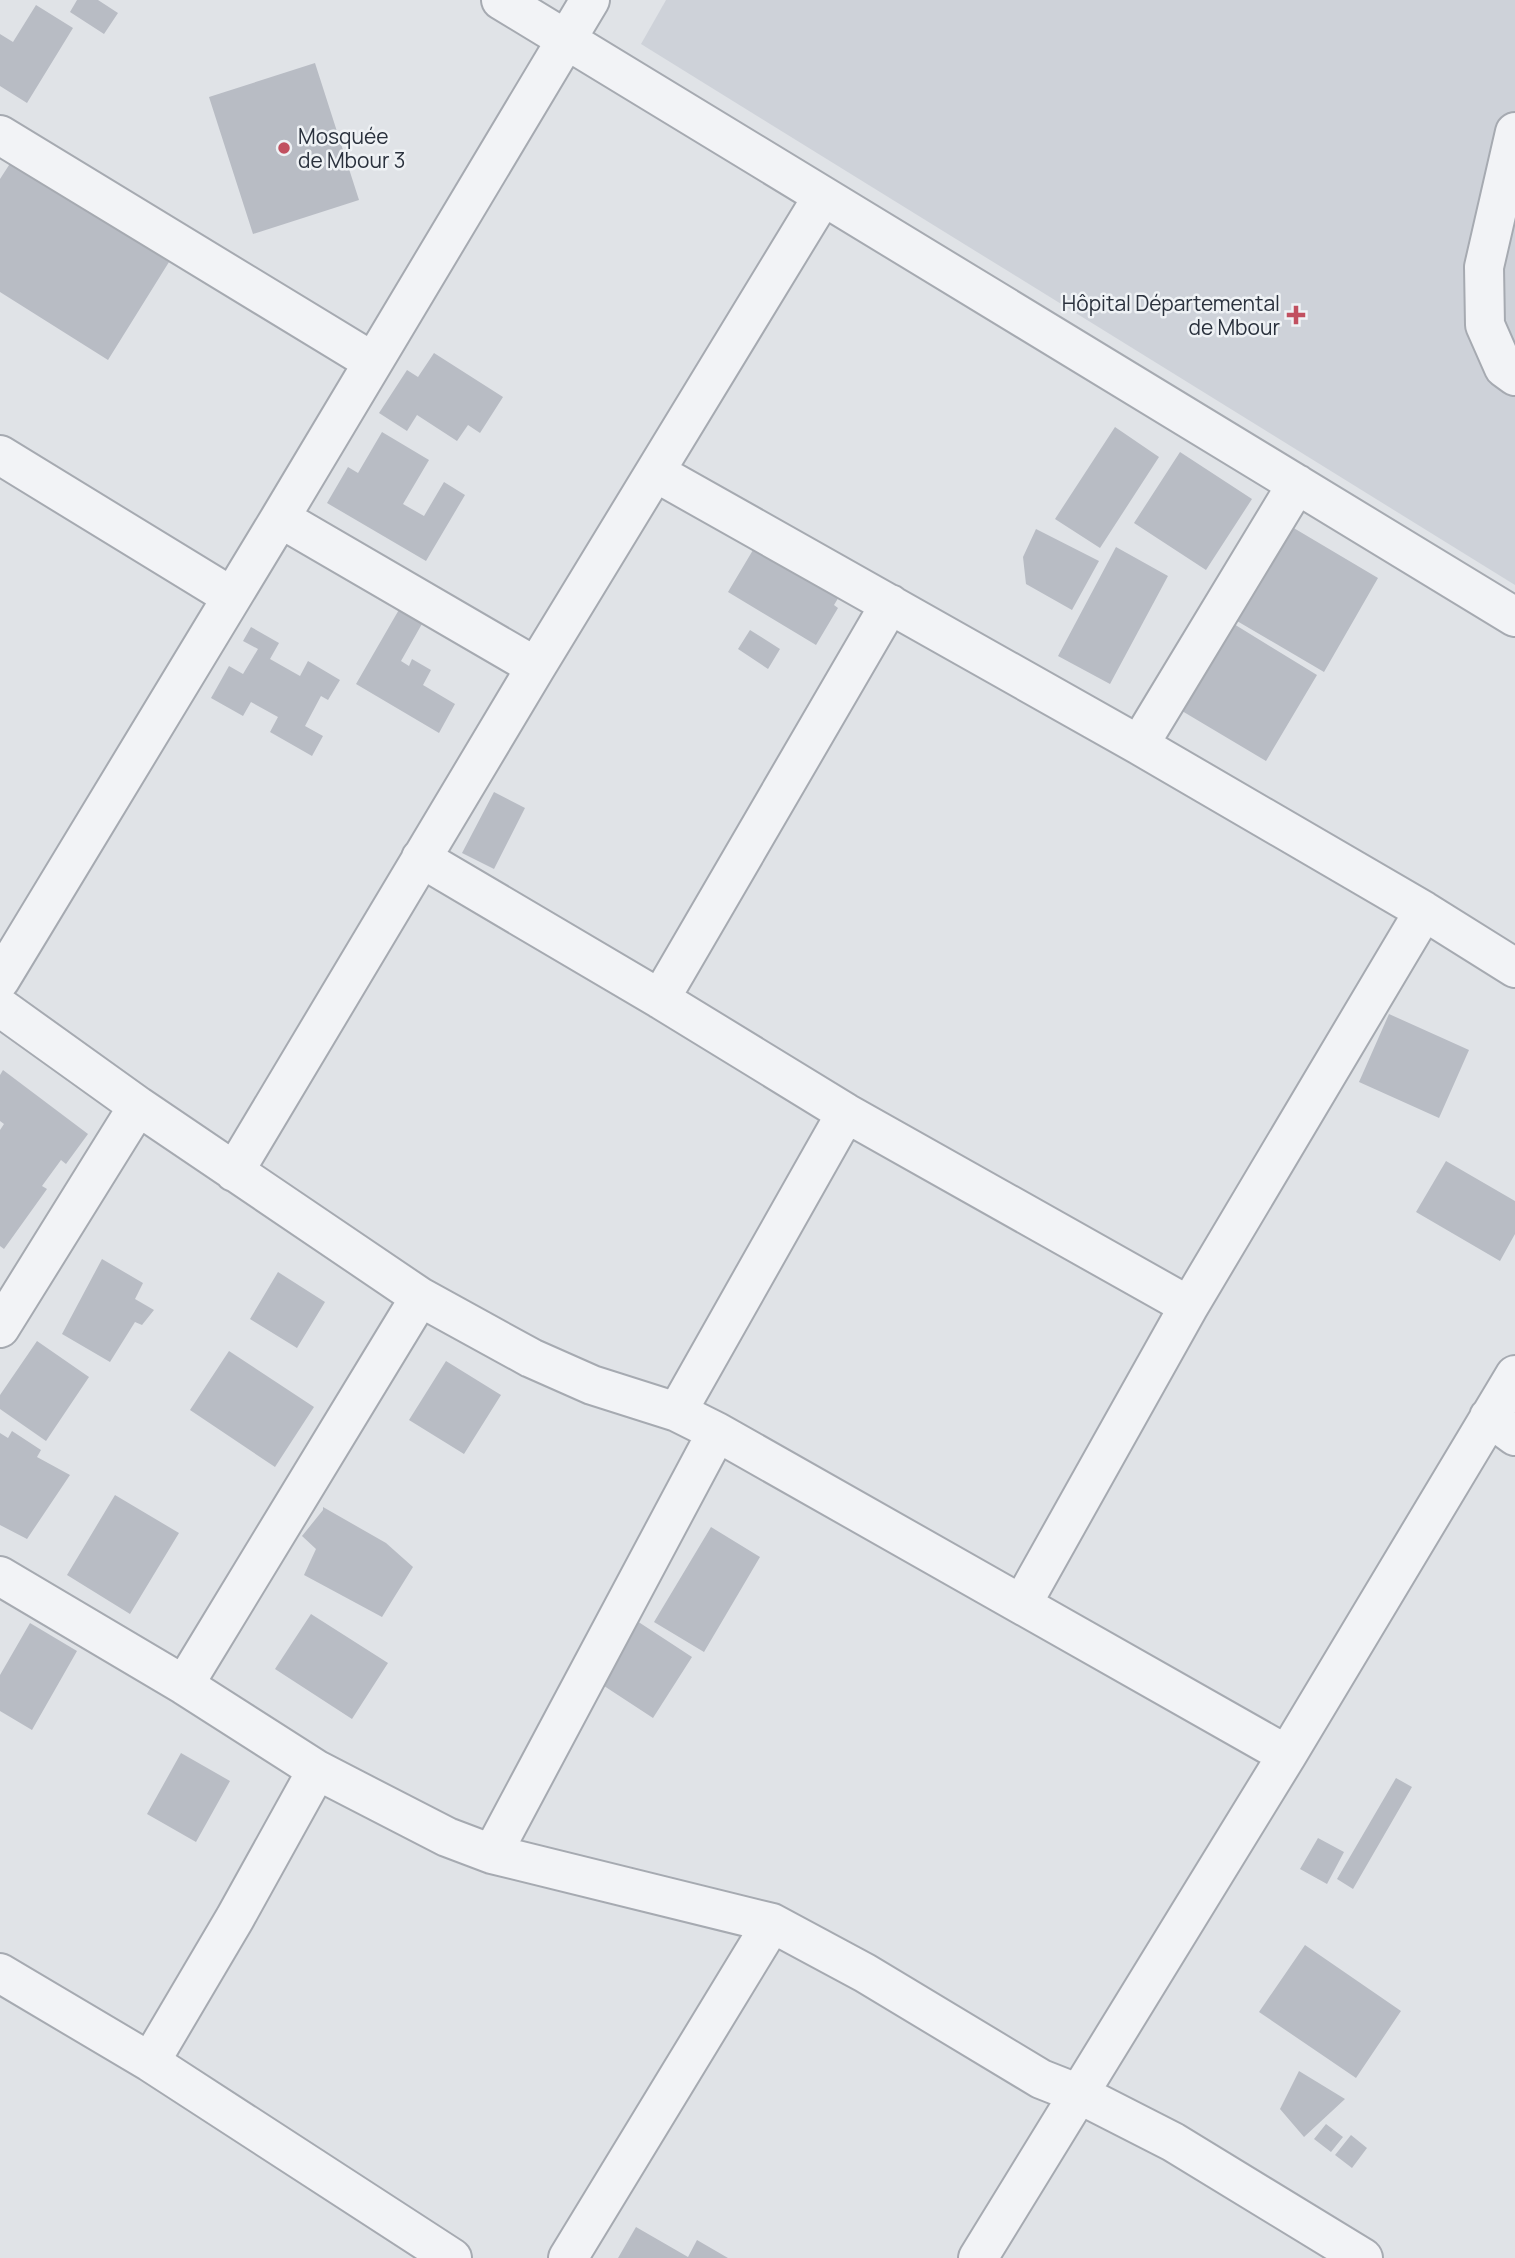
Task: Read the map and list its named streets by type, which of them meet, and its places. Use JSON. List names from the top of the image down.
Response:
{
  "places": {
    "other": ["Mosquée de Mbour 3"],
    "health": ["Hôpital Départemental de Mbour"]
  }
}
